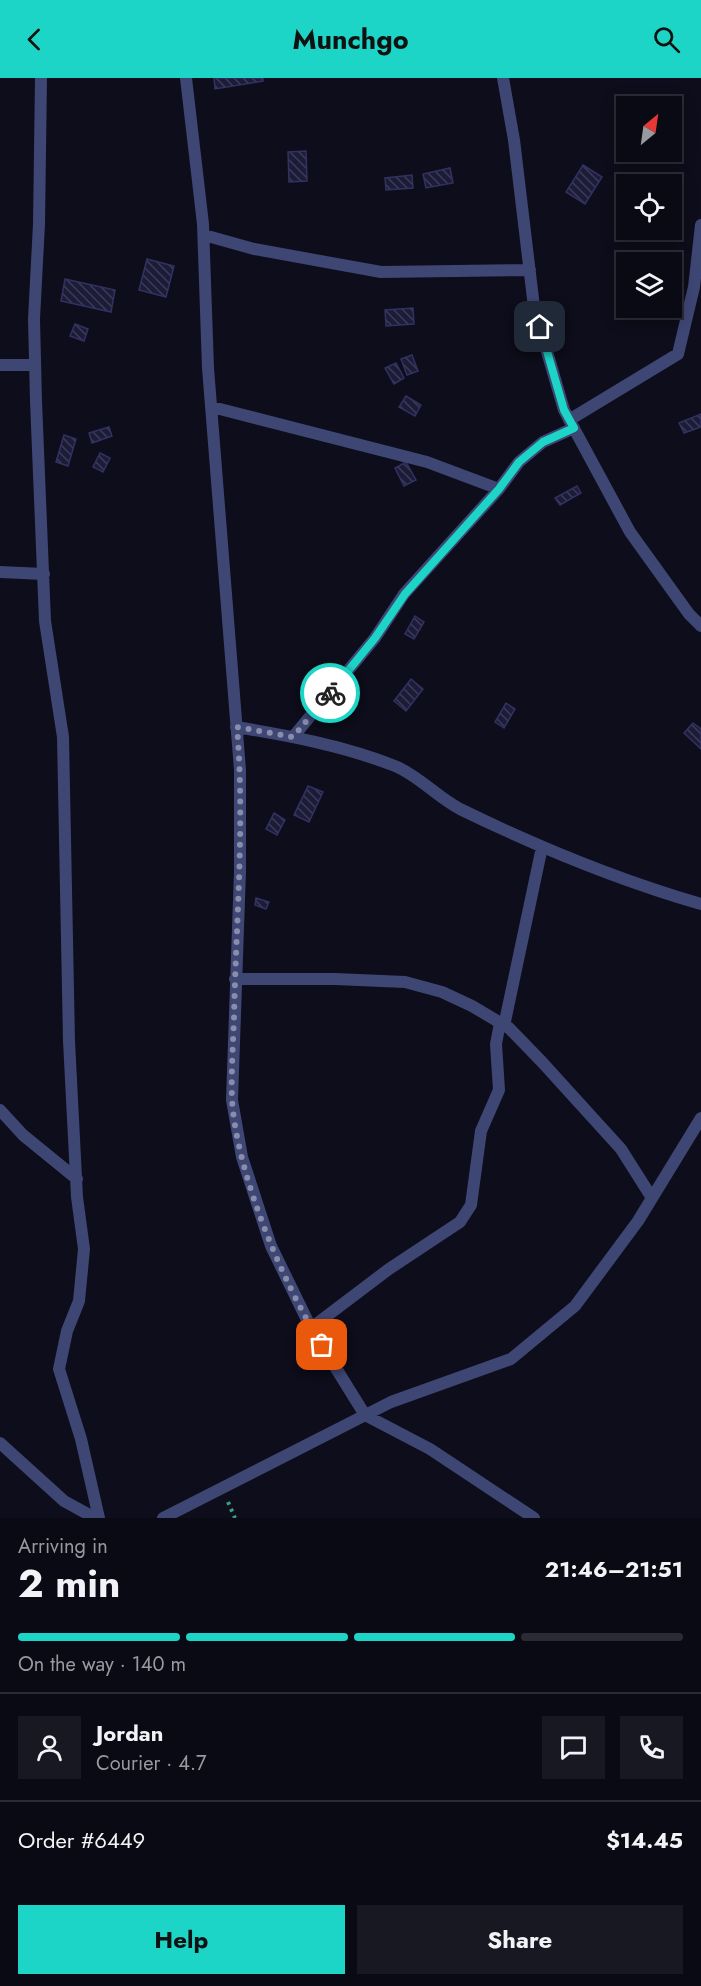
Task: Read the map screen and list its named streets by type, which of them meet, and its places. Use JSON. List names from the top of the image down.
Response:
{
  "north": "top right",
  "page": {
    "header": "Munchgo",
    "heading": ["2 min", "Arriving in", "21:46–21:51"],
    "panel": [
      "Jordan",
      "Courier · 4.7",
      "Order #6449",
      "$14.45"
    ],
    "bar": "On the way · 140 m",
    "buttons": ["Help", "Share"]
  }
}
